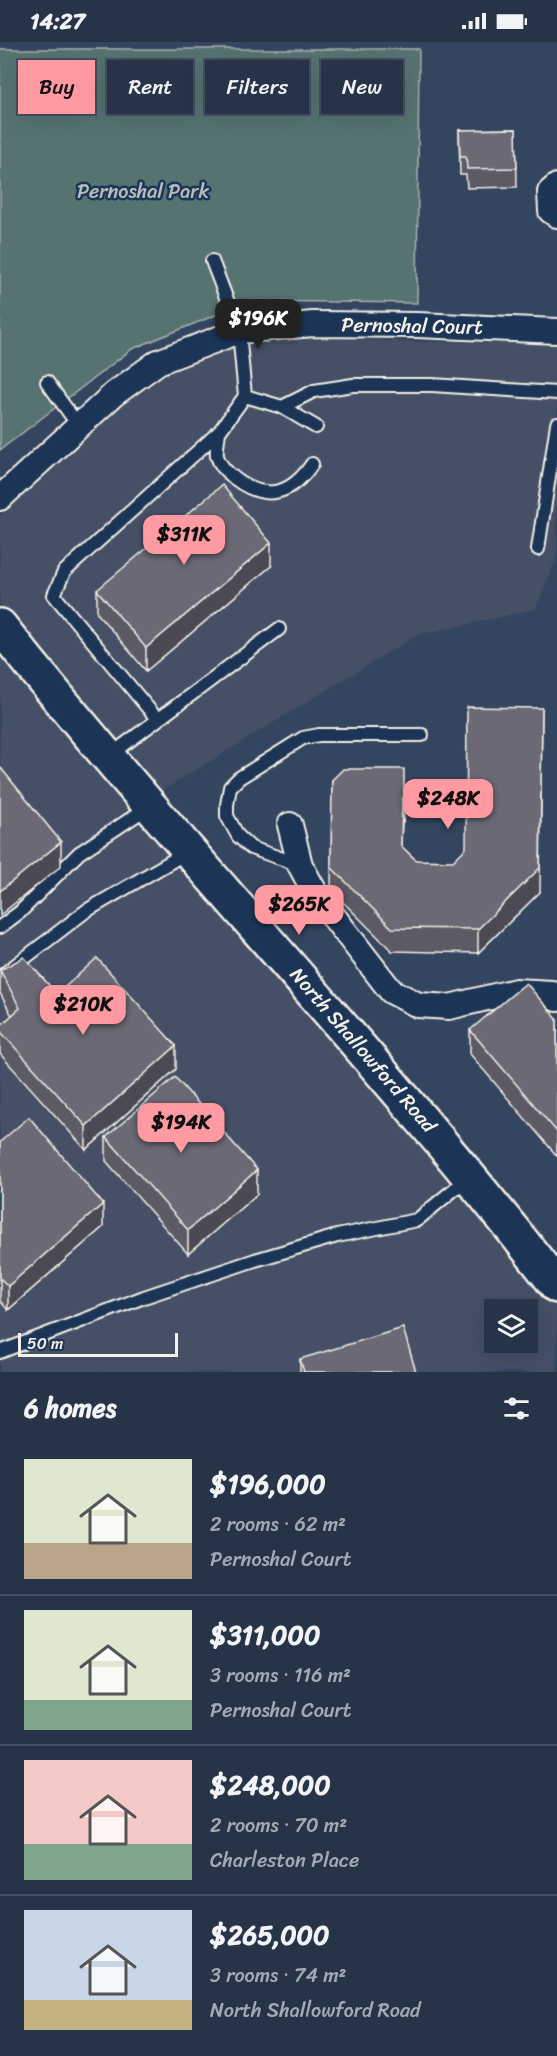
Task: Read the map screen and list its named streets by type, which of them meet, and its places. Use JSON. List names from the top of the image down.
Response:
{
  "streets": {
    "street": ["Pernoshal Court", "North Shallowford Road"]
  },
  "parks": ["Pernoshal Park"],
  "scale_bar": "50 m",
  "page": {
    "status": "14:27",
    "chip": [
      "Buy",
      "Rent",
      "Filters",
      "New"
    ],
    "price": [
      "$196K",
      "$311K",
      "$248K",
      "$265K",
      "$210K",
      "$194K"
    ],
    "scale": "50 m",
    "heading": "6 homes",
    "list": [
      {
        "name": "$196,000",
        "note": "2 rooms · 62 m² · Pernoshal Court"
      },
      {
        "name": "$311,000",
        "note": "3 rooms · 116 m² · Pernoshal Court"
      },
      {
        "name": "$248,000",
        "note": "2 rooms · 70 m² · Charleston Place"
      },
      {
        "name": "$265,000",
        "note": "3 rooms · 74 m² · North Shallowford Road"
      }
    ]
  }
}
